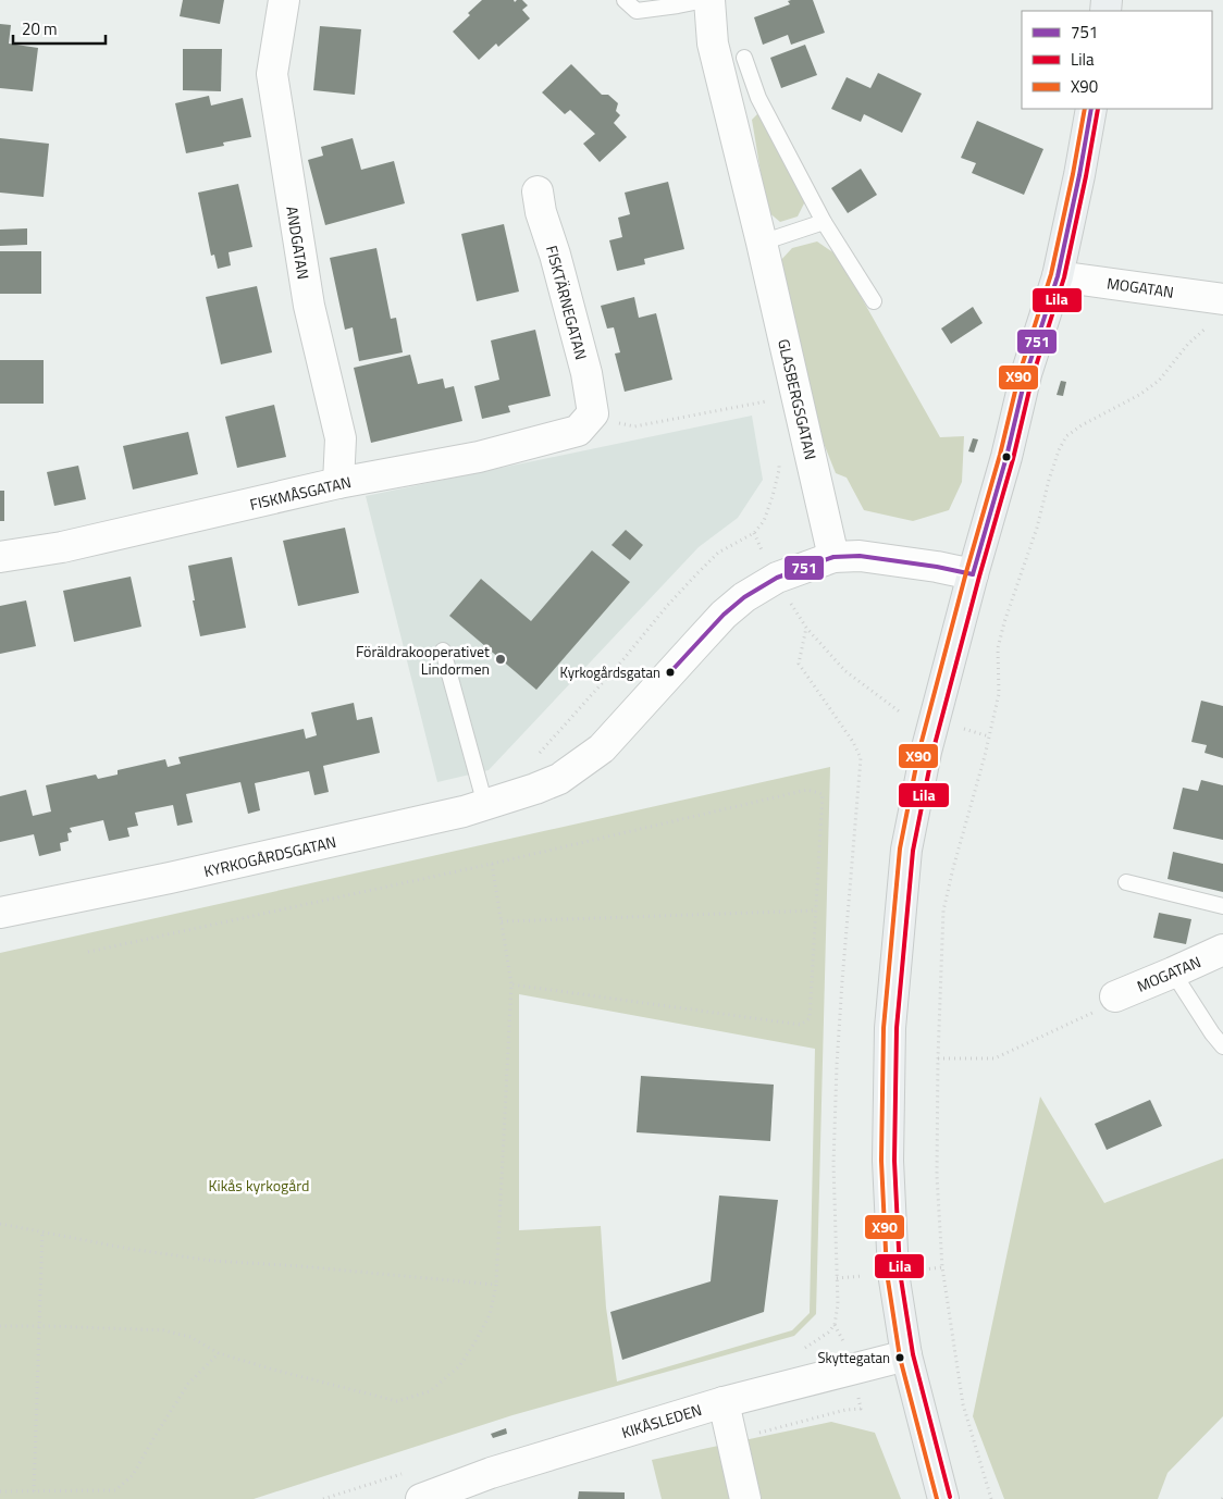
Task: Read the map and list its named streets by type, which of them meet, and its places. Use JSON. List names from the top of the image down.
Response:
{
  "streets": {
    "street": [
      "ANDGATAN",
      "MOGATAN",
      "FISKTÄRNEGATAN",
      "GLASBERGSGATAN",
      "FISKMÅSGATAN",
      "KYRKOGÅRDSGATAN",
      "KIKÅSLEDEN"
    ]
  },
  "crossings": [
    ["ANDGATAN", "FISKMÅSGATAN"],
    ["FISKTÄRNEGATAN", "FISKMÅSGATAN"],
    ["GLASBERGSGATAN", "KYRKOGÅRDSGATAN"]
  ],
  "parks": ["Kikås kyrkogård"],
  "places": ["Föräldrakooperativet Lindormen", "Kyrkogårdsgatan", "Skyttegatan"],
  "lines": ["transit line 751", "transit line Lila", "transit line X90"],
  "legend": ["751", "Lila", "X90"],
  "scale_bar": "20 m"
}
